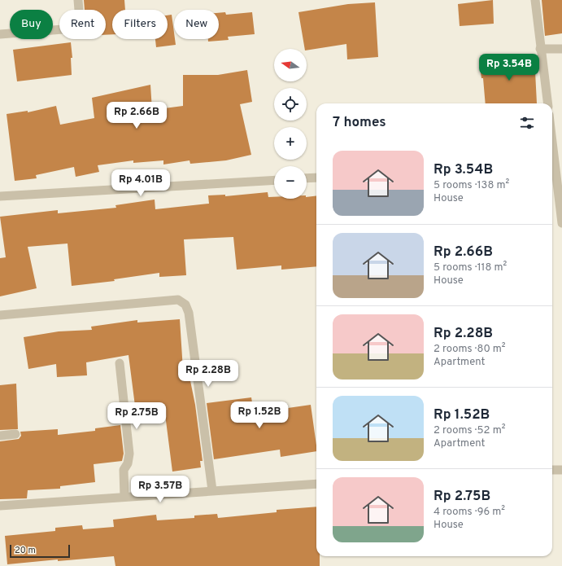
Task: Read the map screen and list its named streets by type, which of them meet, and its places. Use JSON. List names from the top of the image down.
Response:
{
  "scale_bar": "20 m",
  "north": "left",
  "page": {
    "chip": [
      "Buy",
      "Rent",
      "Filters",
      "New"
    ],
    "map_buttons": ["+", "−"],
    "price": [
      "Rp 3.54B",
      "Rp 2.66B",
      "Rp 4.01B",
      "Rp 2.28B",
      "Rp 1.52B",
      "Rp 2.75B",
      "Rp 3.57B"
    ],
    "heading": "7 homes",
    "list": [
      {
        "name": "Rp 3.54B",
        "note": "5 rooms · 138 m² · House"
      },
      {
        "name": "Rp 2.66B",
        "note": "5 rooms · 118 m² · House"
      },
      {
        "name": "Rp 2.28B",
        "note": "2 rooms · 80 m² · Apartment"
      },
      {
        "name": "Rp 1.52B",
        "note": "2 rooms · 52 m² · Apartment"
      },
      {
        "name": "Rp 2.75B",
        "note": "4 rooms · 96 m² · House"
      }
    ],
    "scale": "20 m"
  }
}
